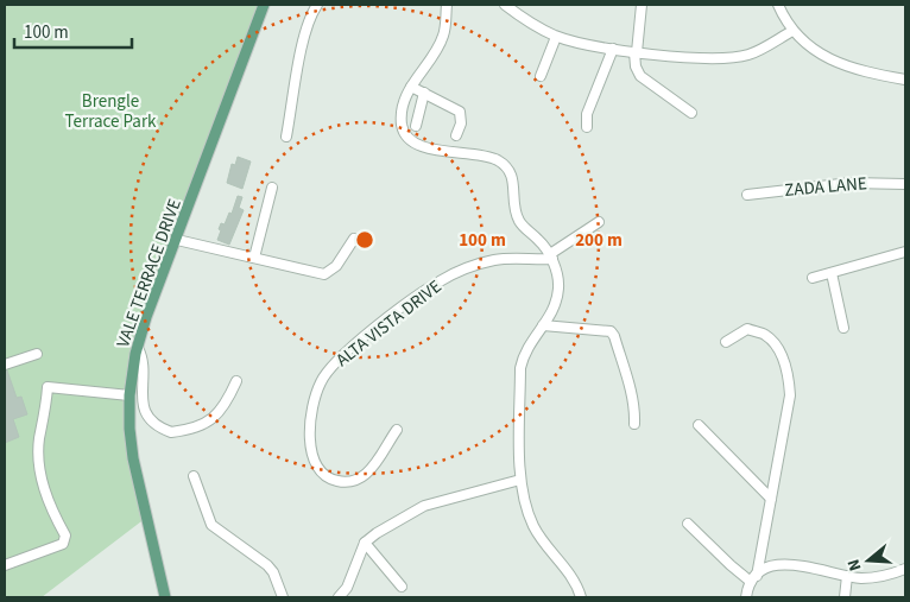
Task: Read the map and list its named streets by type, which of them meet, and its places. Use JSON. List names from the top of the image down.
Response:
{
  "streets": {
    "main road": ["VALE TERRACE DRIVE"],
    "street": ["ZADA LANE", "ALTA VISTA DRIVE"]
  },
  "parks": ["Brengle Terrace Park"],
  "scale_bar": "100 m",
  "north": "left",
  "rings": ["100 m", "200 m"]
}
